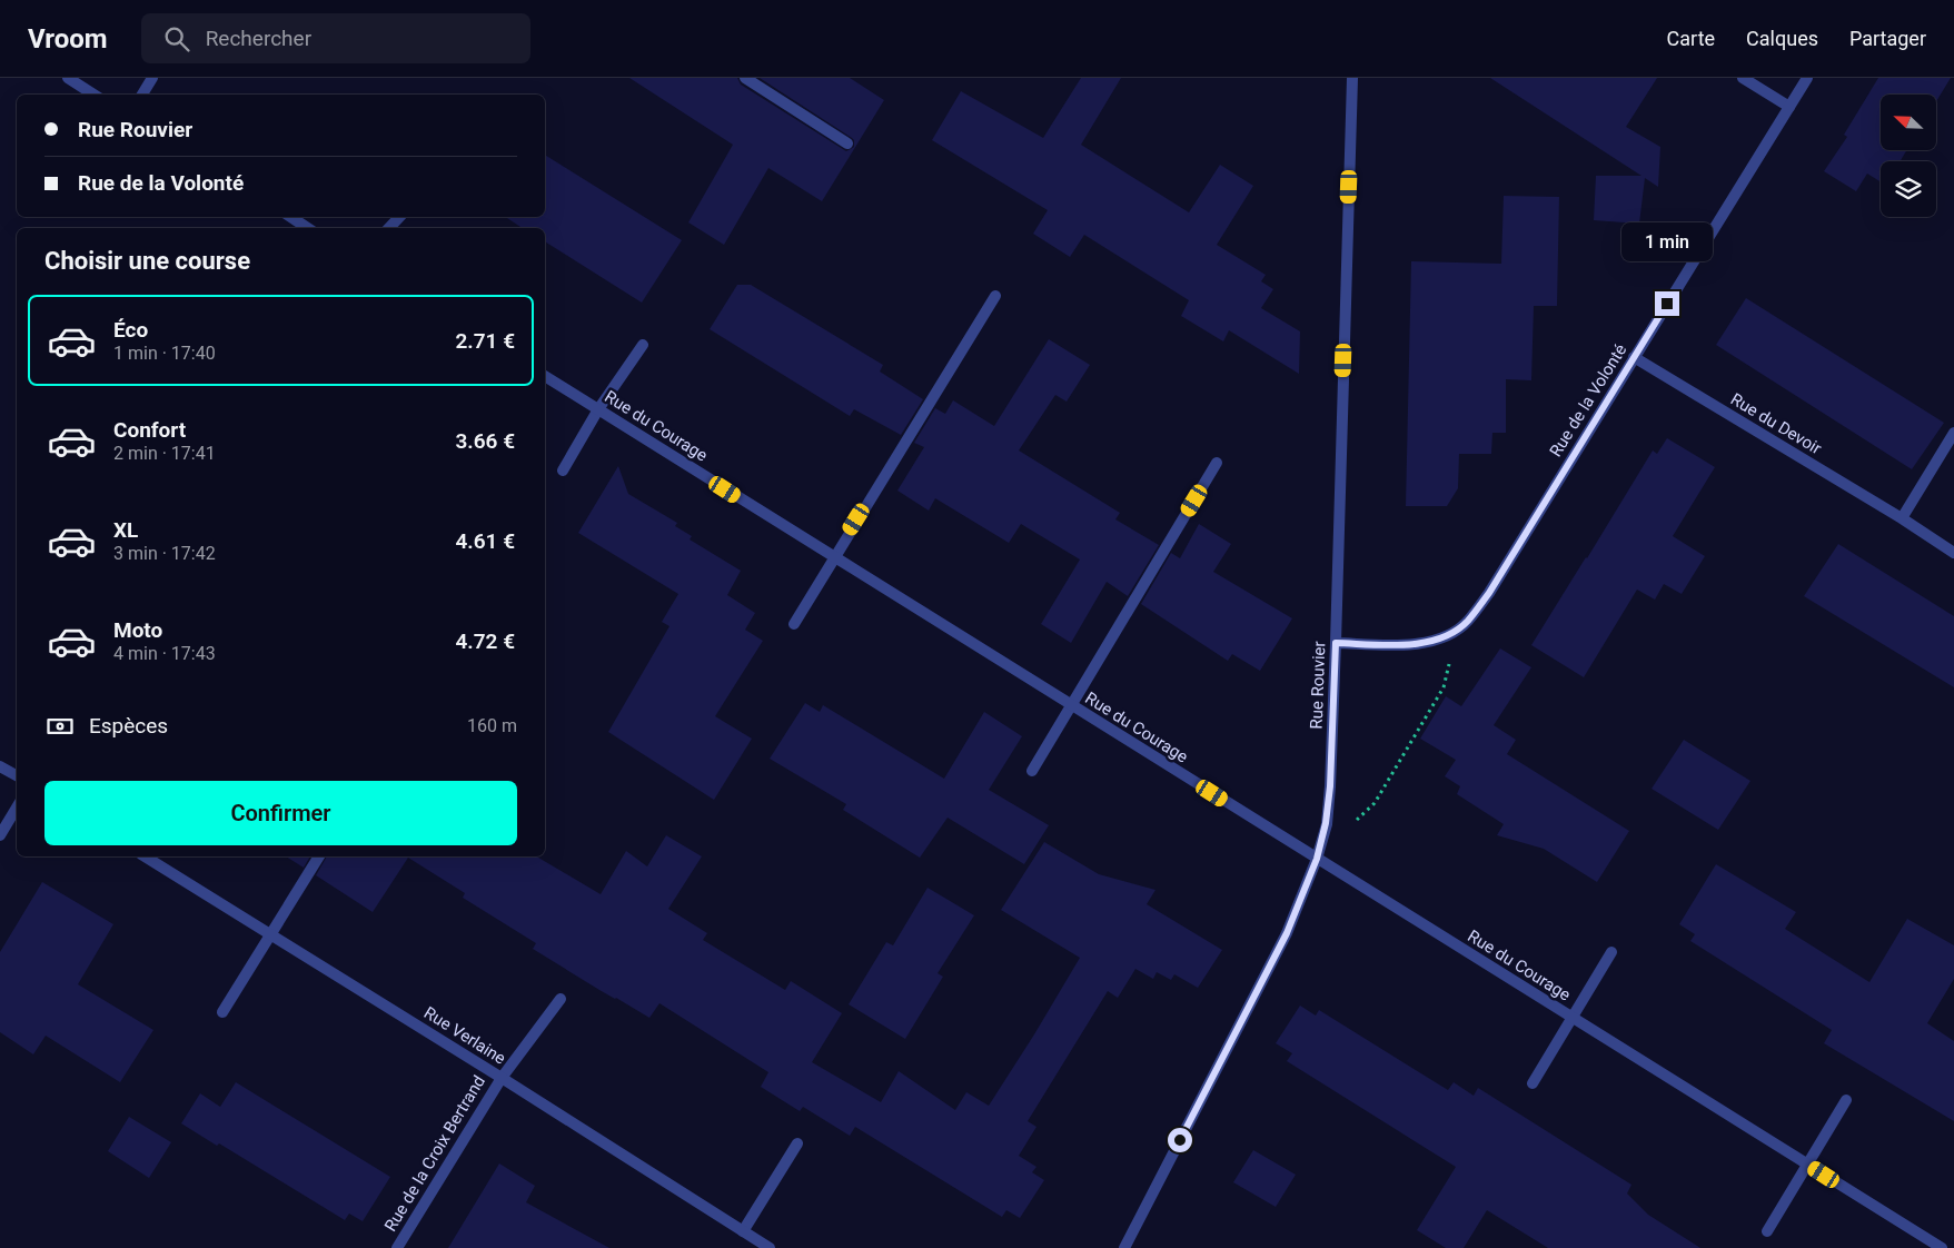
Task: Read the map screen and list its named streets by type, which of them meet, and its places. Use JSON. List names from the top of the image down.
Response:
{
  "streets": {
    "street": [
      "Rue de la Volonté",
      "Rue du Devoir",
      "Rue du Courage",
      "Rue Rouvier",
      "Rue Verlaine",
      "Rue de la Croix Bertrand"
    ]
  },
  "crossings": [
    ["Rue de la Volonté", "Rue du Devoir"],
    ["Rue de la Volonté", "Rue Rouvier"],
    ["Rue du Courage", "Rue Rouvier"],
    ["Rue Verlaine", "Rue de la Croix Bertrand"]
  ],
  "north": "top left",
  "page": {
    "header": "Vroom",
    "search": "Rechercher",
    "nav": ["Carte", "Calques", "Partager"],
    "banner": ["Rue Rouvier", "Rue de la Volonté"],
    "bubble": "1 min",
    "heading": "Choisir une course",
    "list": [
      {
        "name": "Éco",
        "note": "1 min · 17:40",
        "value": "2.71 €"
      },
      {
        "name": "Confort",
        "note": "2 min · 17:41",
        "value": "3.66 €"
      },
      {
        "name": "XL",
        "note": "3 min · 17:42",
        "value": "4.61 €"
      },
      {
        "name": "Moto",
        "note": "4 min · 17:43",
        "value": "4.72 €"
      }
    ],
    "pay": ["Espèces", "160 m"],
    "buttons": "Confirmer"
  }
}
